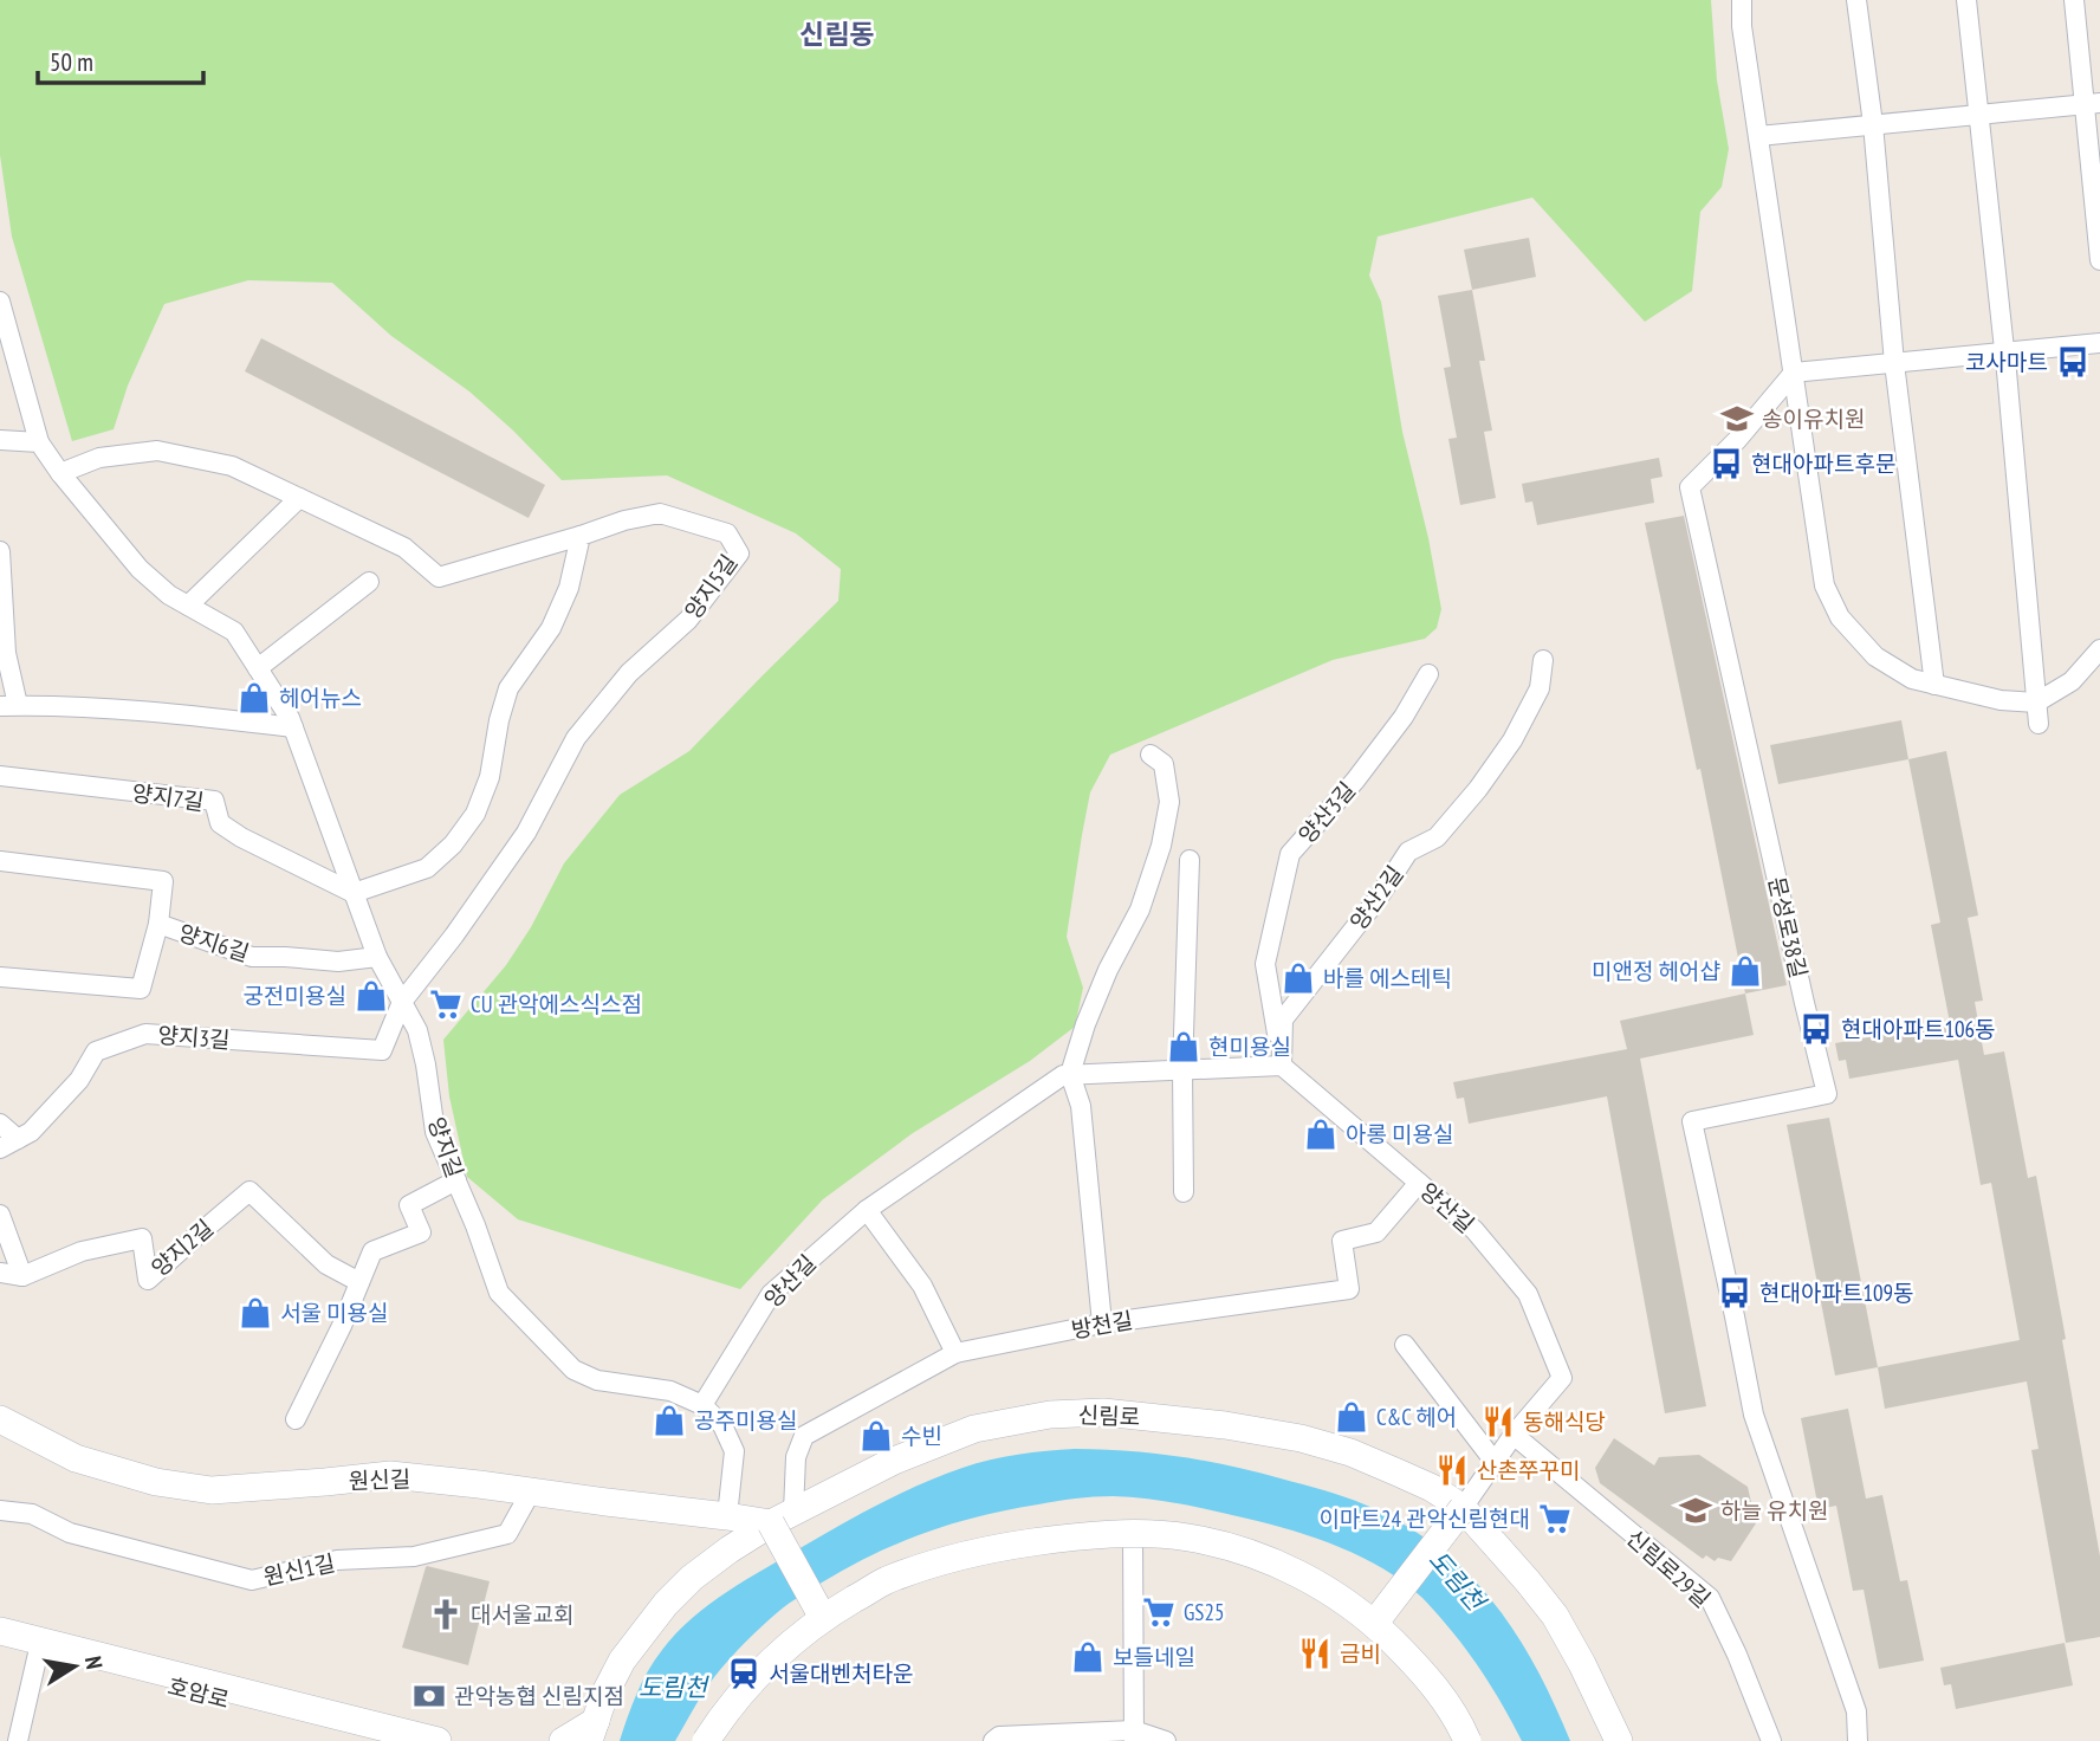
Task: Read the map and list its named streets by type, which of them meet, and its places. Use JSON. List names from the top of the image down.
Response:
{
  "streets": {
    "main road": ["신림로", "원신길", "호암로"],
    "street": [
      "양지5길",
      "양지7길",
      "양산3길",
      "양산2길",
      "문성로38길",
      "양지6길",
      "양지3길",
      "양지길",
      "양산길",
      "양지2길",
      "방천길",
      "신림로29길",
      "원신1길"
    ]
  },
  "crossings": [
    ["양지5길", "양지3길"],
    ["양지5길", "양지길"],
    ["양지7길", "양지길"],
    ["양산3길", "양산2길"],
    ["양산3길", "양산길"],
    ["양산2길", "양산길"],
    ["양지6길", "양지길"],
    ["양지3길", "양지길"],
    ["양지길", "양산길"],
    ["양산길", "방천길"],
    ["양산길", "신림로"],
    ["양산길", "신림로29길"],
    ["방천길", "신림로"],
    ["방천길", "원신길"],
    ["신림로", "원신길"],
    ["원신길", "원신1길"]
  ],
  "districts": ["신림동"],
  "water": ["도림천"],
  "places": {
    "bus stop": [
      "코사마트",
      "현대아파트후문",
      "현대아파트106동",
      "현대아파트109동"
    ],
    "school or university": ["송이유치원", "하늘 유치원"],
    "shop": [
      "헤어뉴스",
      "미앤정 헤어샵",
      "바를 에스테틱",
      "궁전미용실",
      "현미용실",
      "아롱 미용실",
      "서울 미용실",
      "C&C 헤어",
      "공주미용실",
      "수빈",
      "보들네일"
    ],
    "supermarket": ["CU 관악에스식스점", "이마트24 관악신림현대", "GS25"],
    "restaurant": ["동해식당", "산촌쭈꾸미", "금비"],
    "church": ["대서울교회"],
    "station": ["서울대벤처타운"],
    "bank": ["관악농협 신림지점"]
  },
  "scale_bar": "50 m",
  "north": "right"
}
